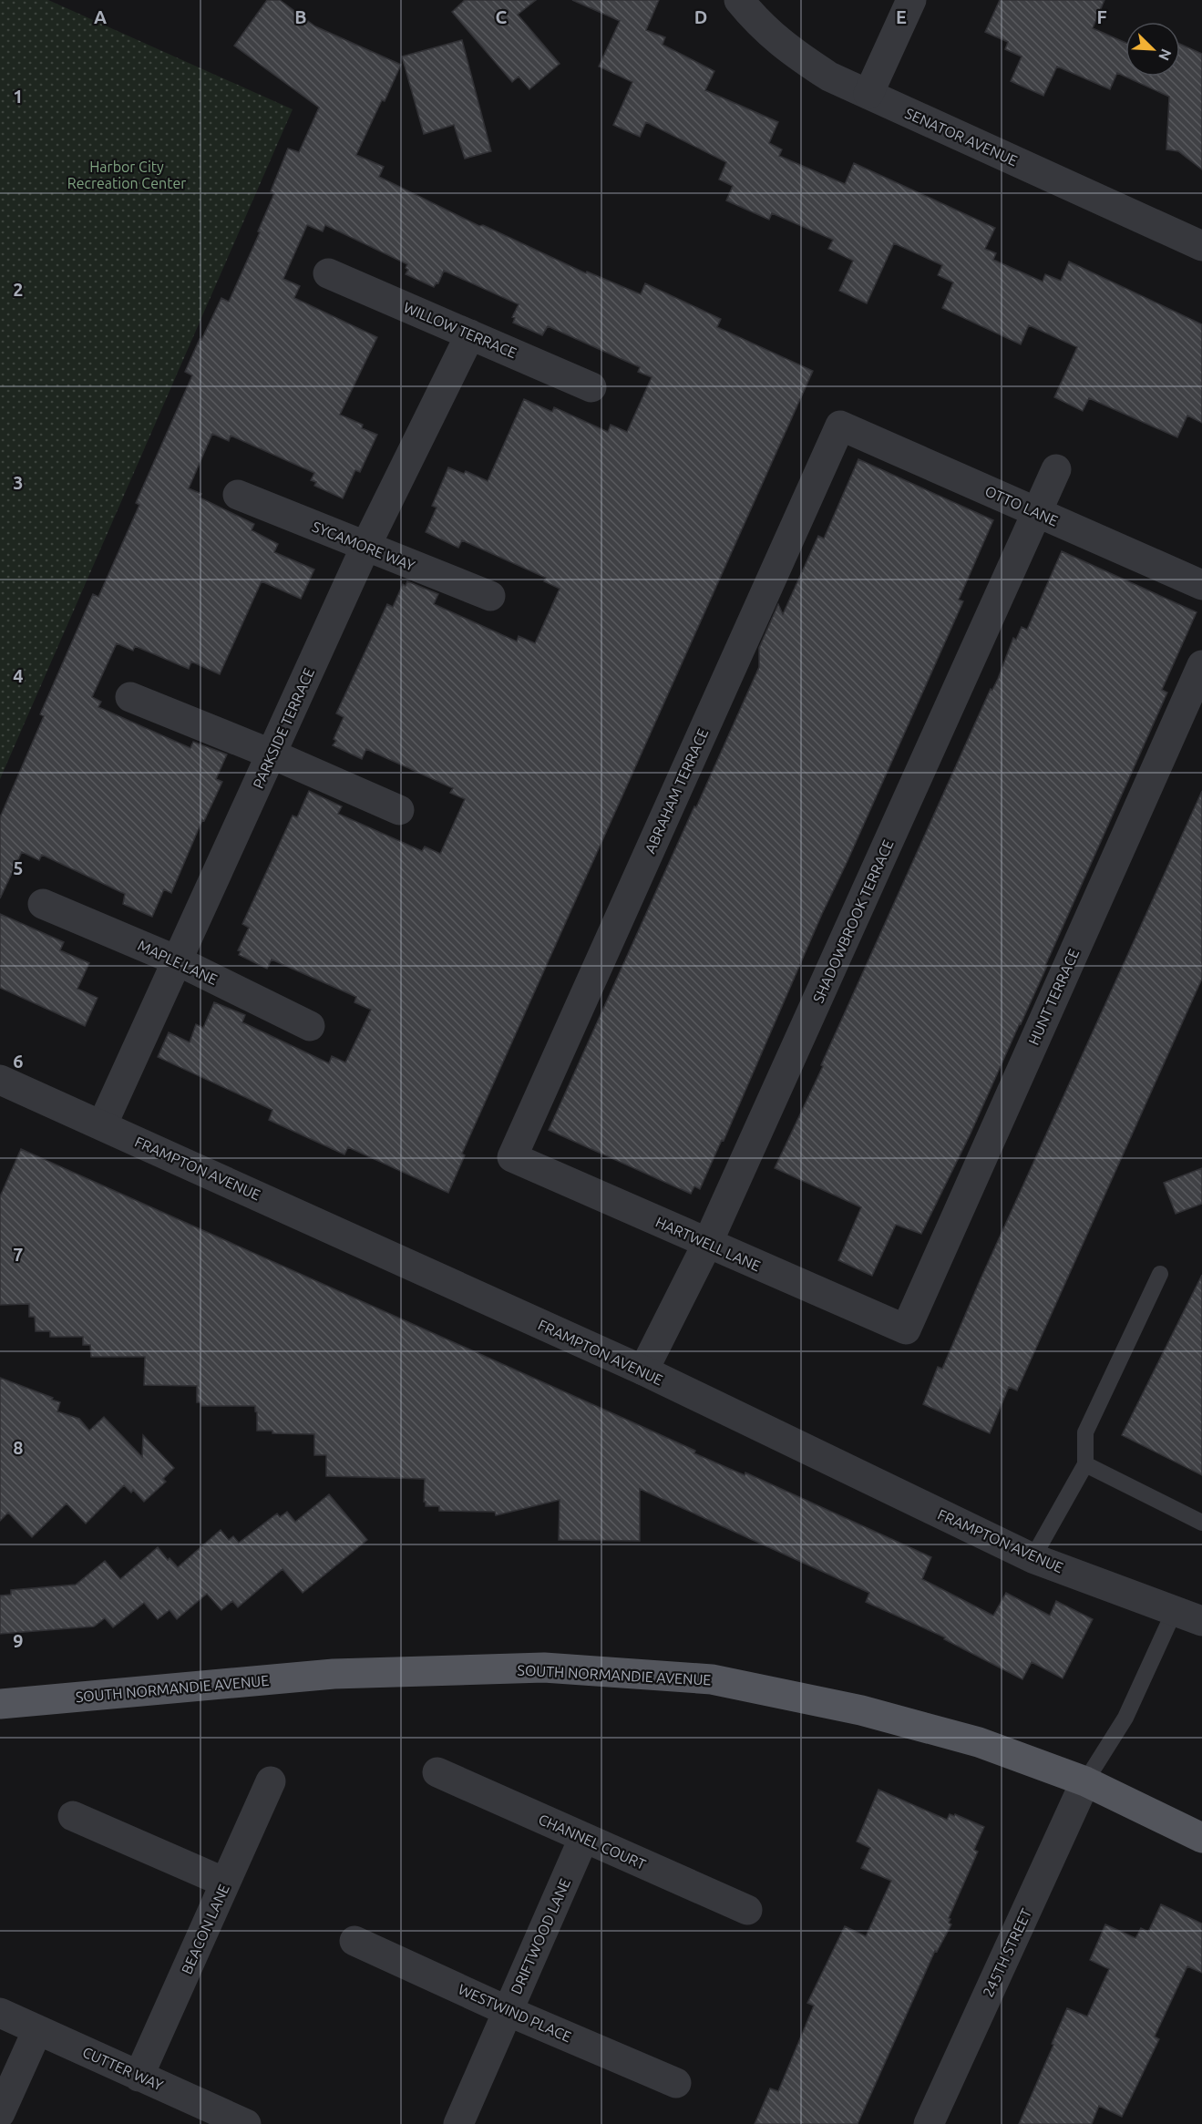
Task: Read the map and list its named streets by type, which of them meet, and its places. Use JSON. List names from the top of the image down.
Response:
{
  "streets": {
    "main road": ["SOUTH NORMANDIE AVENUE"],
    "street": [
      "SENATOR AVENUE",
      "WILLOW TERRACE",
      "OTTO LANE",
      "SYCAMORE WAY",
      "PARKSIDE TERRACE",
      "ABRAHAM TERRACE",
      "SHADOWBROOK TERRACE",
      "MAPLE LANE",
      "HUNT TERRACE",
      "FRAMPTON AVENUE",
      "HARTWELL LANE",
      "CHANNEL COURT",
      "BEACON LANE",
      "DRIFTWOOD LANE",
      "245TH STREET",
      "WESTWIND PLACE",
      "CUTTER WAY"
    ]
  },
  "crossings": [
    ["WILLOW TERRACE", "PARKSIDE TERRACE"],
    ["OTTO LANE", "ABRAHAM TERRACE"],
    ["OTTO LANE", "SHADOWBROOK TERRACE"],
    ["SYCAMORE WAY", "PARKSIDE TERRACE"],
    ["PARKSIDE TERRACE", "MAPLE LANE"],
    ["PARKSIDE TERRACE", "FRAMPTON AVENUE"],
    ["ABRAHAM TERRACE", "HARTWELL LANE"],
    ["SHADOWBROOK TERRACE", "FRAMPTON AVENUE"],
    ["SHADOWBROOK TERRACE", "HARTWELL LANE"],
    ["HUNT TERRACE", "HARTWELL LANE"],
    ["SOUTH NORMANDIE AVENUE", "245TH STREET"],
    ["CHANNEL COURT", "DRIFTWOOD LANE"],
    ["BEACON LANE", "CUTTER WAY"],
    ["DRIFTWOOD LANE", "WESTWIND PLACE"]
  ],
  "parks": ["Harbor City Recreation Center"],
  "north": "bottom right",
  "grid": {
    "columns": [
      "A",
      "B",
      "C",
      "D",
      "E",
      "F"
    ],
    "rows": [
      "1",
      "2",
      "3",
      "4",
      "5",
      "6",
      "7",
      "8",
      "9"
    ]
  }
}
